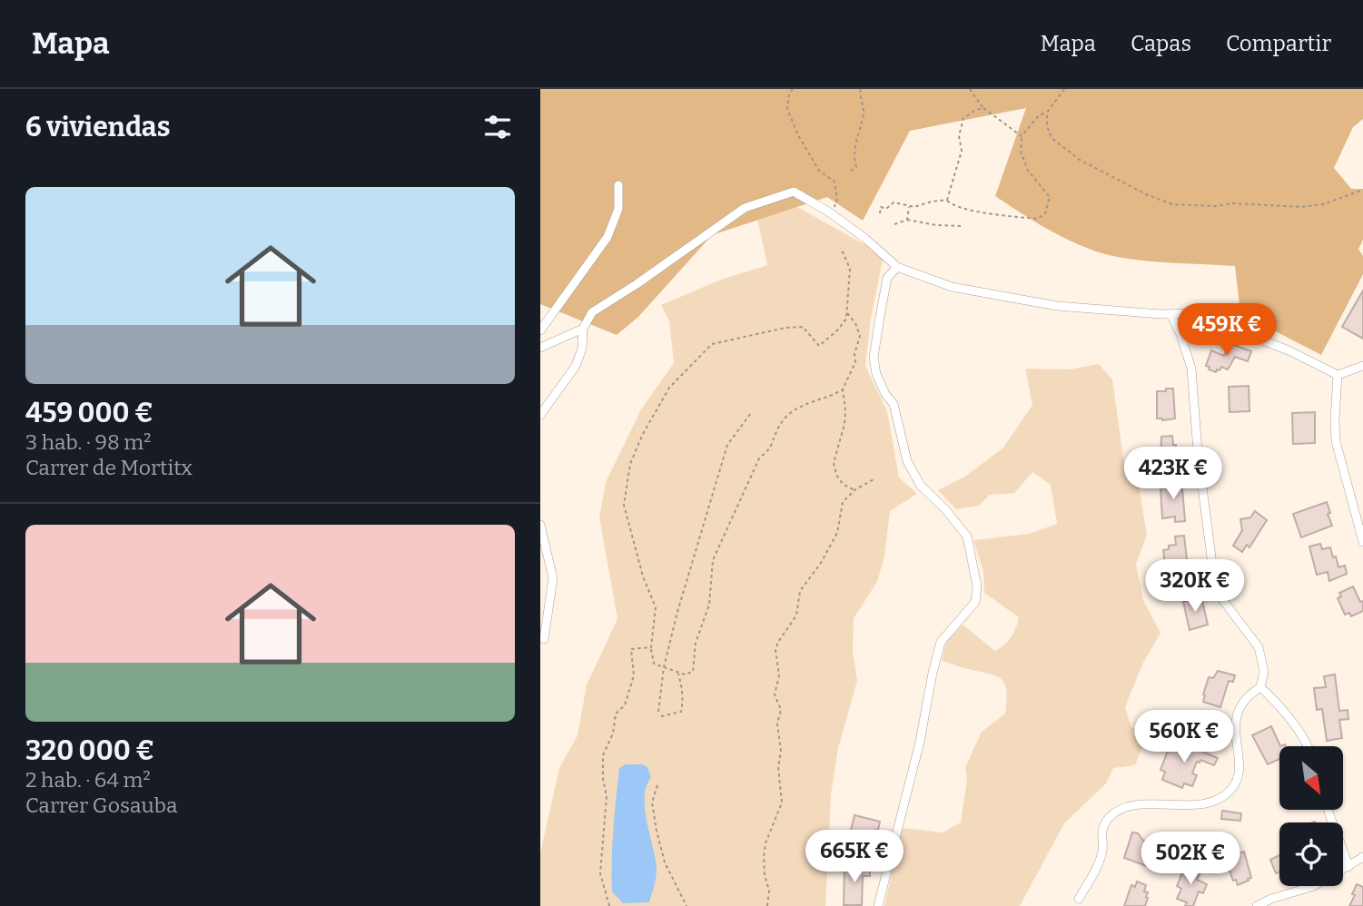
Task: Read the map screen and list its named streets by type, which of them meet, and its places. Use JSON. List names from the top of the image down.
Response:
{
  "north": "bottom right",
  "page": {
    "header": "Mapa",
    "nav": ["Mapa", "Capas", "Compartir"],
    "heading": "6 viviendas",
    "list": [
      {
        "name": "459 000 €",
        "note": "3 hab. · 98 m² · Carrer de Mortitx"
      },
      {
        "name": "320 000 €",
        "note": "2 hab. · 64 m² · Carrer Gosauba"
      }
    ],
    "price": [
      "459K €",
      "423K €",
      "320K €",
      "560K €",
      "665K €",
      "502K €"
    ]
  }
}
